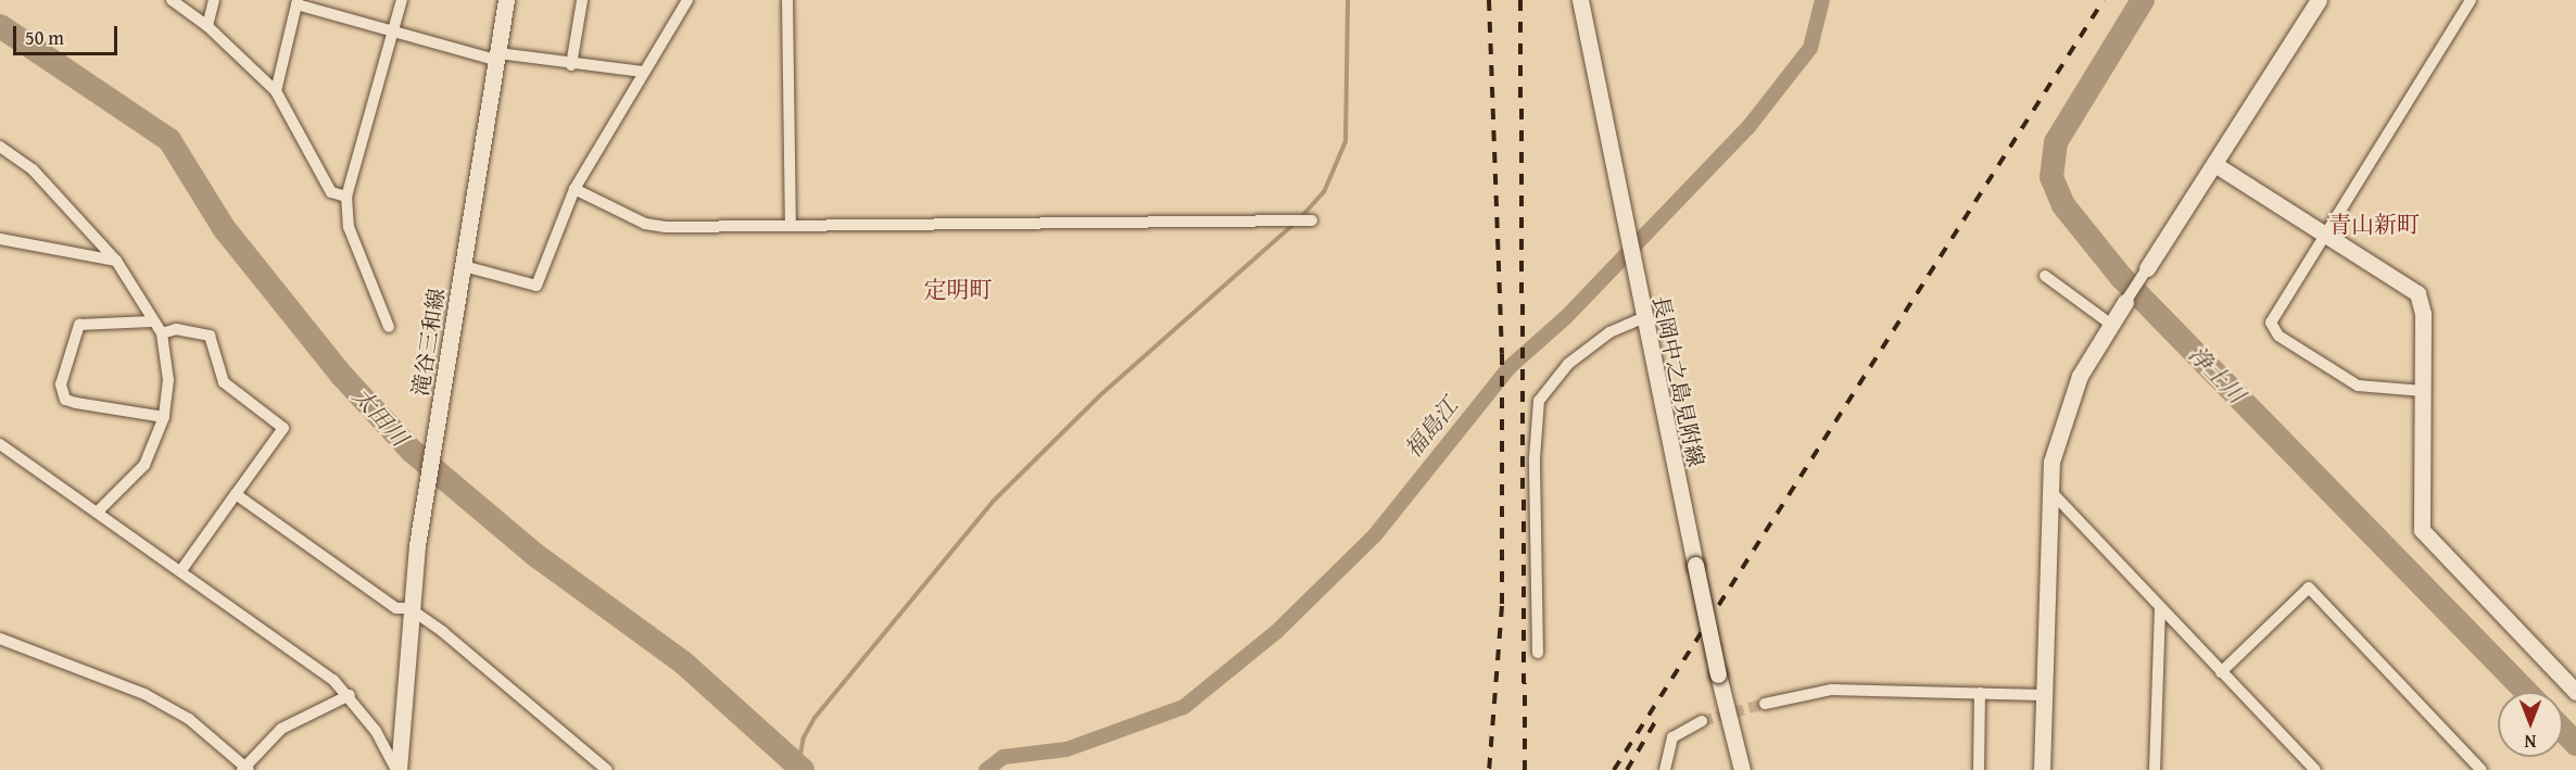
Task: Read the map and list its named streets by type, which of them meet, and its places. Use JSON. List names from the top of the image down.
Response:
{
  "streets": {
    "main road": ["滝谷三和線", "長岡中之島見附線"]
  },
  "districts": ["青山新町", "定明町"],
  "water": ["浄土川", "太田川", "福島江"],
  "scale_bar": "50 m",
  "north": "bottom"
}
